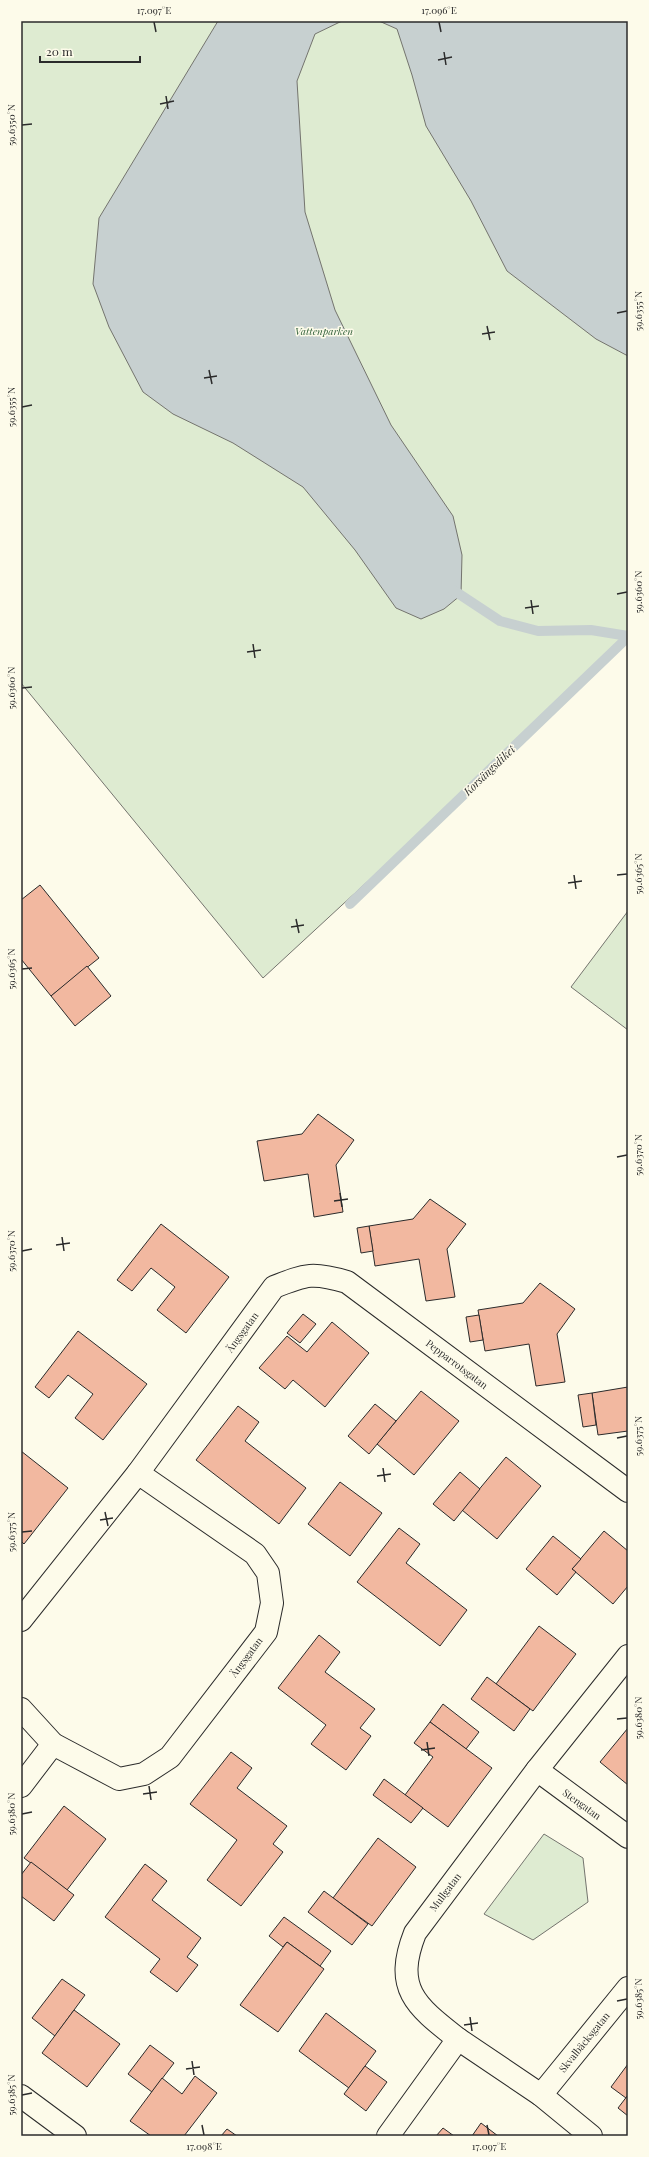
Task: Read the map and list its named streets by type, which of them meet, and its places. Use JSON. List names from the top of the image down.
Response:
{
  "streets": {
    "street": [
      "Ängsgatan",
      "Pepparrotsgatan",
      "Stengatan",
      "Mullgatan",
      "Skvalbäcksgatan"
    ]
  },
  "crossings": [
    ["Ängsgatan", "Pepparrotsgatan"],
    ["Stengatan", "Mullgatan"]
  ],
  "water": ["Korsängsdiket"],
  "parks": ["Vattenparken"],
  "scale_bar": "20 m",
  "coordinates": [
    "17.097°E",
    "17.096°E",
    "59.6350°N",
    "59.6355°N",
    "59.6360°N",
    "59.6365°N",
    "59.6370°N",
    "59.6375°N",
    "59.6380°N",
    "59.6385°N",
    "17.098°E"
  ]
}
